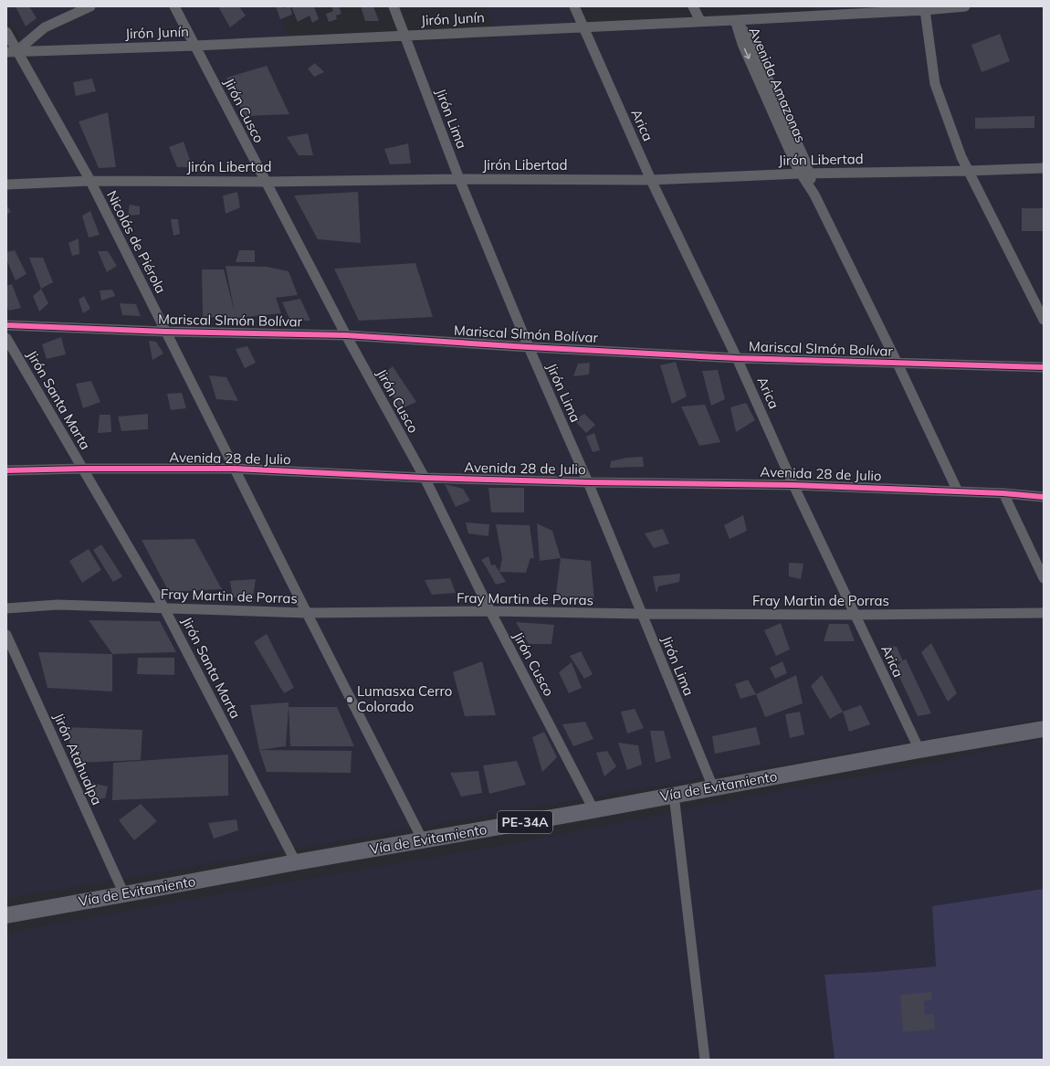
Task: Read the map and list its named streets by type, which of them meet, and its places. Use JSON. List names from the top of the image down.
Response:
{
  "streets": {
    "highway": ["Vía de Evitamiento", "PE-34A"],
    "street": [
      "Jirón Junín",
      "Avenida Amazonas",
      "Jirón Cusco",
      "Jirón Lima",
      "Arica",
      "Jirón Libertad",
      "Nicolás de Piérola",
      "Mariscal SImón Bolívar",
      "Jirón Santa Marta",
      "Avenida 28 de Julio",
      "Fray Martin de Porras",
      "Jirón Atahualpa"
    ]
  },
  "crossings": [
    ["Jirón Junín", "Avenida Amazonas"],
    ["Jirón Junín", "Jirón Cusco"],
    ["Jirón Junín", "Jirón Lima"],
    ["Jirón Junín", "Arica"],
    ["Jirón Junín", "Nicolás de Piérola"],
    ["Avenida Amazonas", "Jirón Libertad"],
    ["Avenida Amazonas", "Mariscal SImón Bolívar"],
    ["Avenida Amazonas", "Avenida 28 de Julio"],
    ["Jirón Cusco", "Jirón Libertad"],
    ["Jirón Cusco", "Mariscal SImón Bolívar"],
    ["Jirón Cusco", "Avenida 28 de Julio"],
    ["Jirón Cusco", "Fray Martin de Porras"],
    ["Jirón Cusco", "Vía de Evitamiento"],
    ["Jirón Lima", "Jirón Libertad"],
    ["Jirón Lima", "Mariscal SImón Bolívar"],
    ["Jirón Lima", "Avenida 28 de Julio"],
    ["Jirón Lima", "Fray Martin de Porras"],
    ["Jirón Lima", "Vía de Evitamiento"],
    ["Arica", "Jirón Libertad"],
    ["Arica", "Mariscal SImón Bolívar"],
    ["Arica", "Avenida 28 de Julio"],
    ["Arica", "Fray Martin de Porras"],
    ["Arica", "Vía de Evitamiento"],
    ["Jirón Libertad", "Nicolás de Piérola"],
    ["Nicolás de Piérola", "Mariscal SImón Bolívar"],
    ["Nicolás de Piérola", "Avenida 28 de Julio"],
    ["Nicolás de Piérola", "Fray Martin de Porras"],
    ["Nicolás de Piérola", "Vía de Evitamiento"],
    ["Jirón Santa Marta", "Avenida 28 de Julio"],
    ["Jirón Santa Marta", "Fray Martin de Porras"],
    ["Jirón Santa Marta", "Vía de Evitamiento"],
    ["Jirón Atahualpa", "Vía de Evitamiento"]
  ],
  "places": ["Lumasxa Cerro Colorado"]
}
